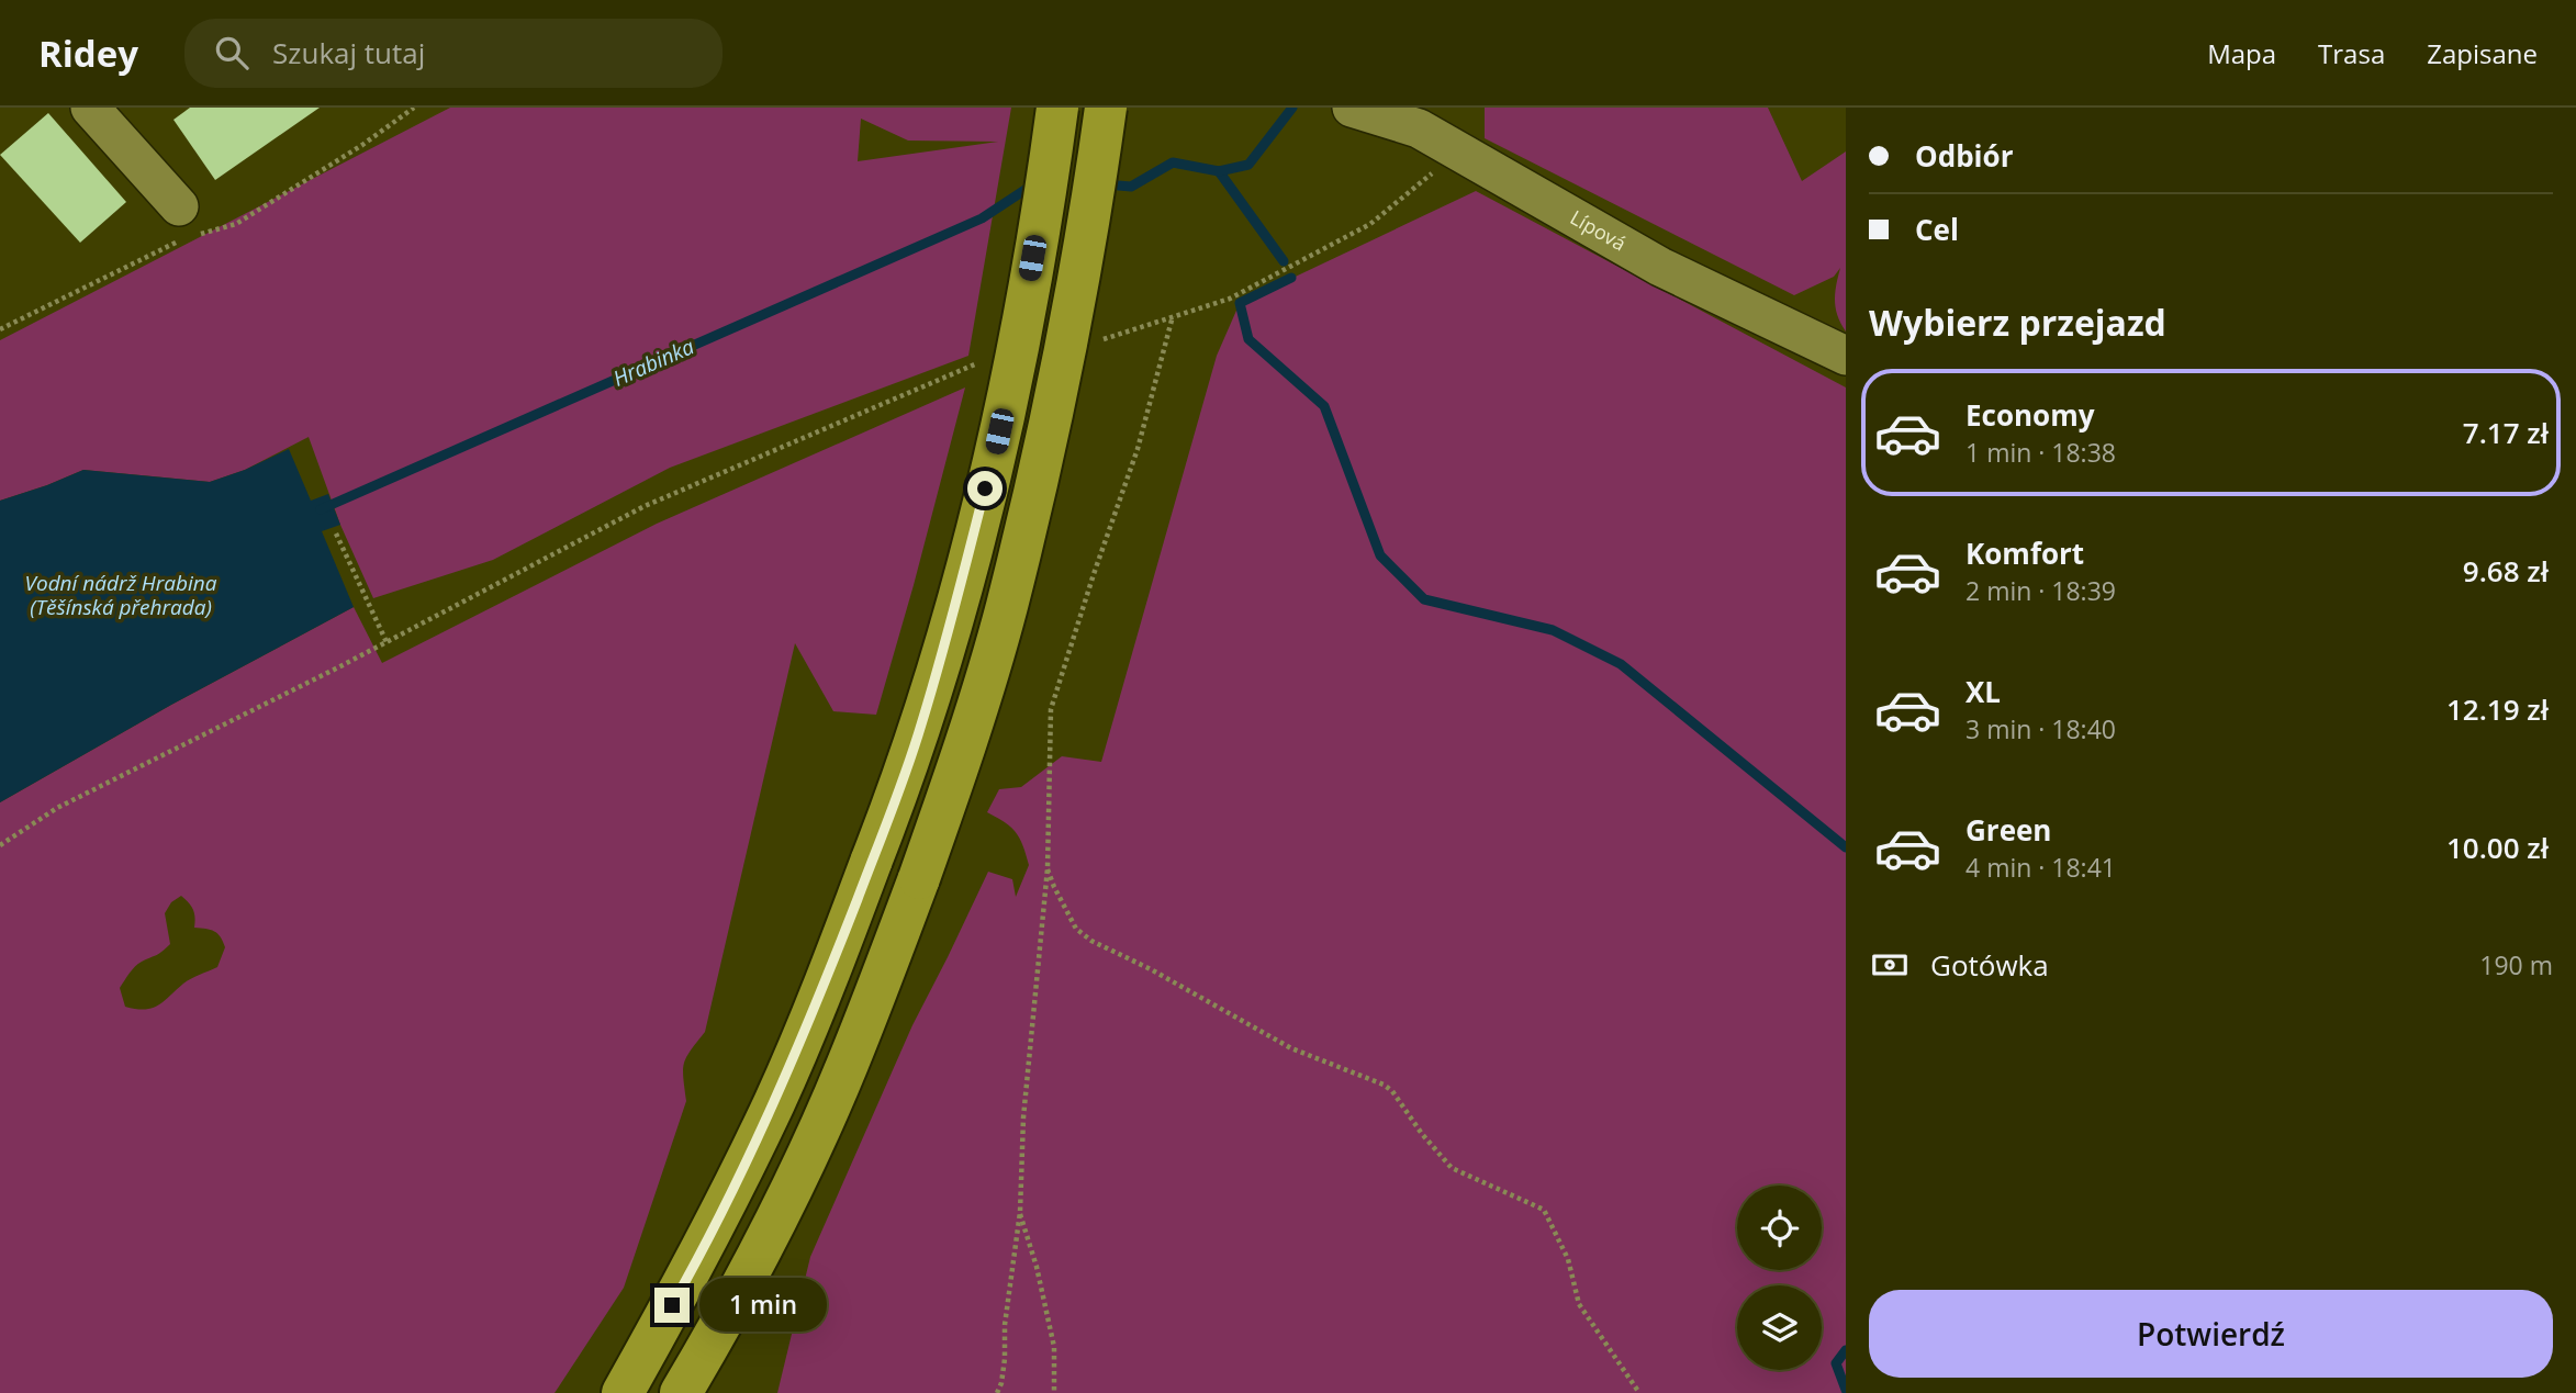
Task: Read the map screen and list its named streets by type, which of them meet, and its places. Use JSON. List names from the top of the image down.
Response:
{
  "streets": {
    "street": ["Lípová"]
  },
  "water": ["Hrabinka", "Vodní nádrž Hrabina (Těšínská přehrada)"],
  "page": {
    "header": "Ridey",
    "search": "Szukaj tutaj",
    "nav": ["Mapa", "Trasa", "Zapisane"],
    "banner": ["Odbiór", "Cel"],
    "heading": "Wybierz przejazd",
    "list": [
      {
        "name": "Economy",
        "note": "1 min · 18:38",
        "value": "7.17 zł"
      },
      {
        "name": "Komfort",
        "note": "2 min · 18:39",
        "value": "9.68 zł"
      },
      {
        "name": "XL",
        "note": "3 min · 18:40",
        "value": "12.19 zł"
      },
      {
        "name": "Green",
        "note": "4 min · 18:41",
        "value": "10.00 zł"
      }
    ],
    "pay": ["Gotówka", "190 m"],
    "buttons": "Potwierdź",
    "bubble": "1 min"
  }
}
